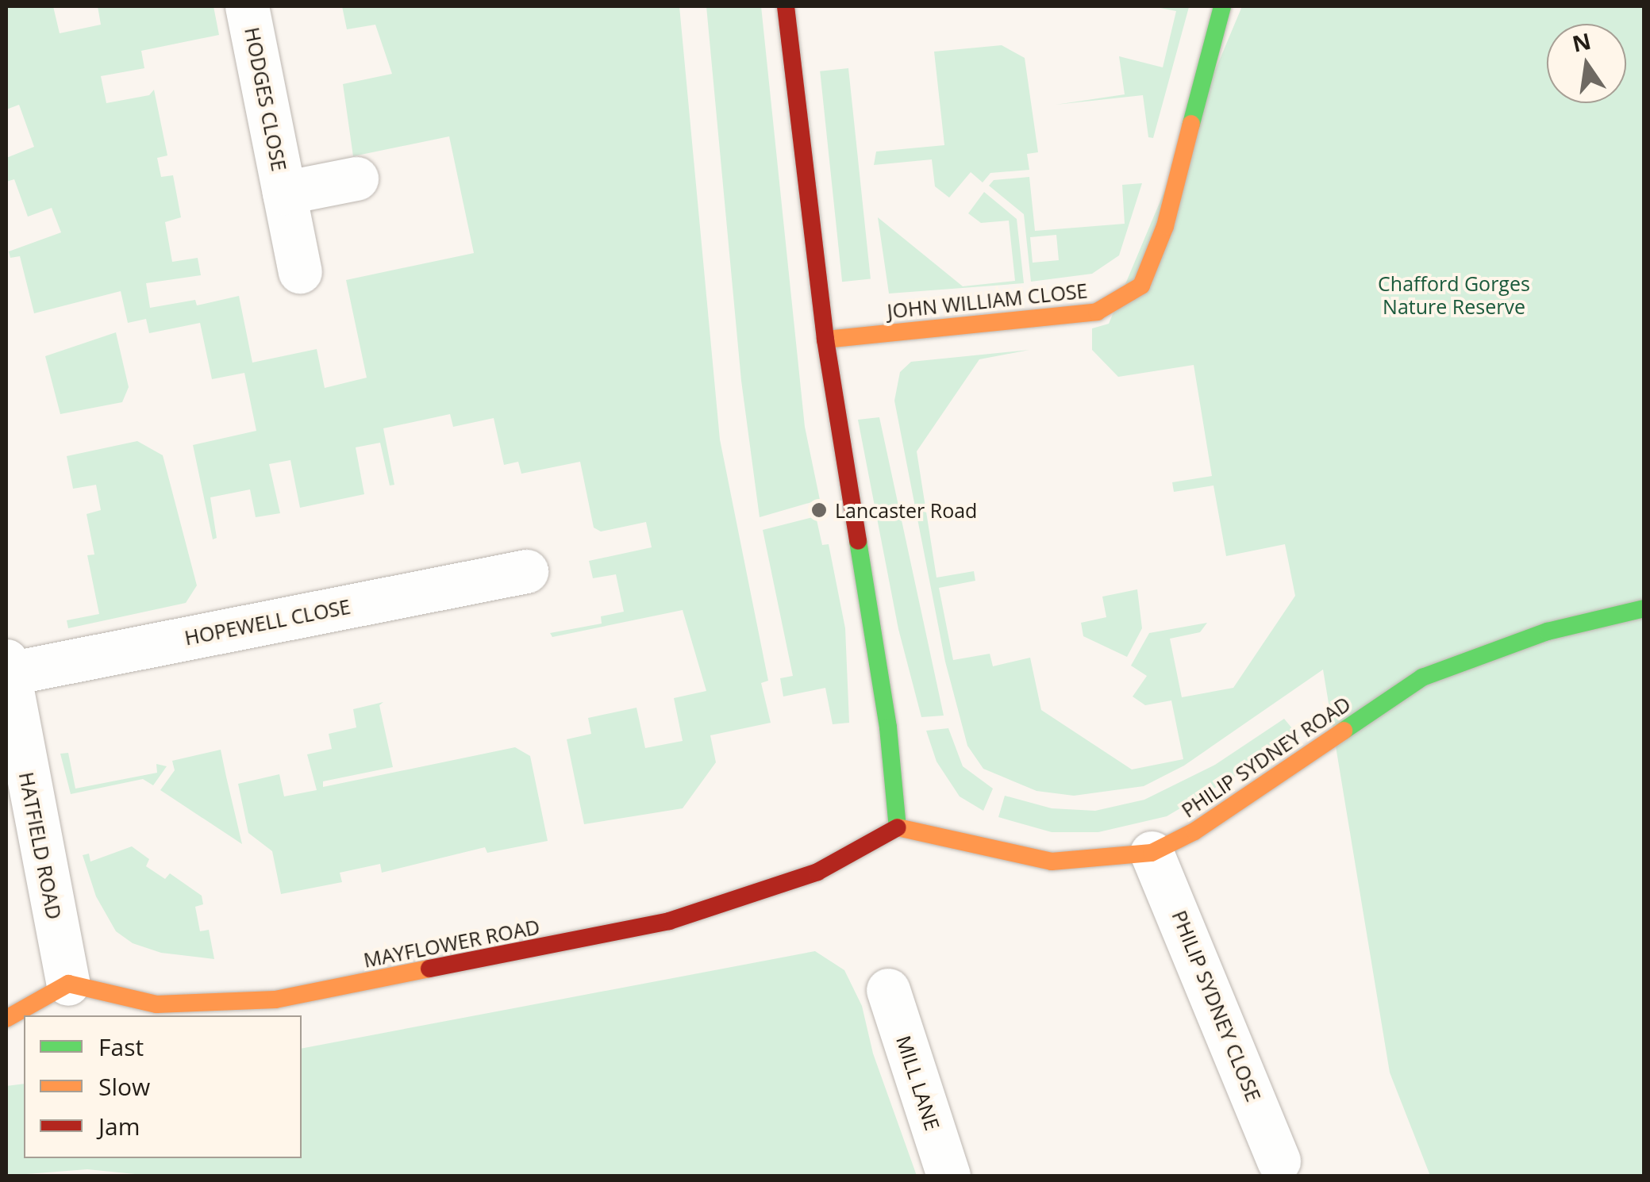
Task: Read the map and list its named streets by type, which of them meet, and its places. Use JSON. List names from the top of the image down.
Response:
{
  "streets": {
    "street": [
      "HODGES CLOSE",
      "JOHN WILLIAM CLOSE",
      "HOPEWELL CLOSE",
      "PHILIP SYDNEY ROAD",
      "HATFIELD ROAD",
      "MAYFLOWER ROAD",
      "PHILIP SYDNEY CLOSE",
      "MILL LANE"
    ]
  },
  "crossings": [
    ["HOPEWELL CLOSE", "HATFIELD ROAD"],
    ["PHILIP SYDNEY ROAD", "MAYFLOWER ROAD"],
    ["PHILIP SYDNEY ROAD", "PHILIP SYDNEY CLOSE"],
    ["HATFIELD ROAD", "MAYFLOWER ROAD"]
  ],
  "parks": ["Chafford Gorges Nature Reserve"],
  "places": ["Lancaster Road"],
  "legend": ["Fast", "Slow", "Jam"],
  "north": "top"
}
